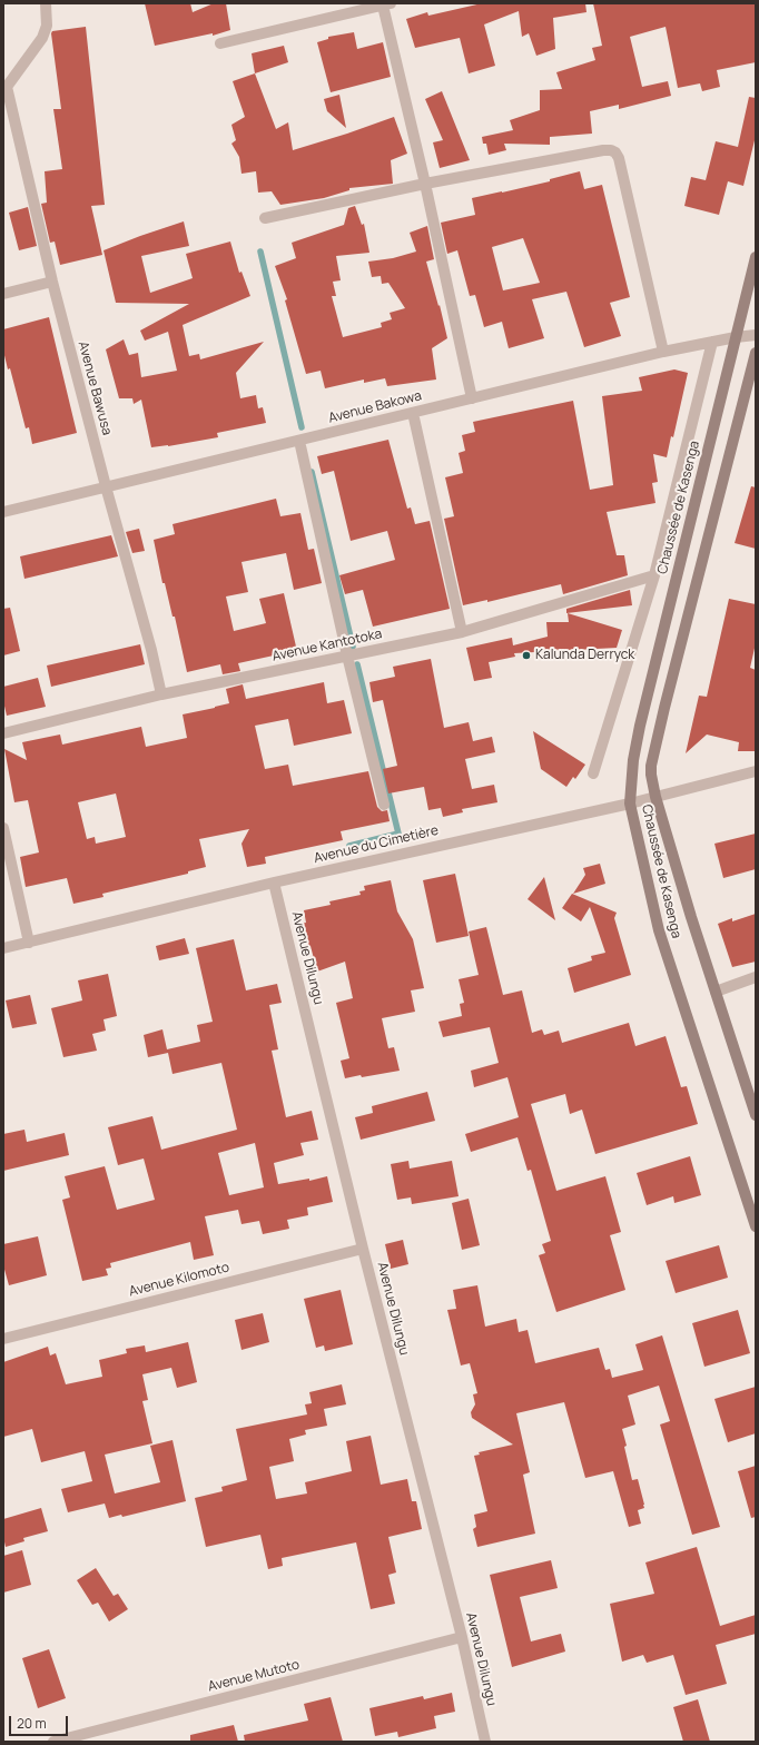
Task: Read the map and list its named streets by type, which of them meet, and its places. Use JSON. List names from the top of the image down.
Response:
{
  "streets": {
    "main road": ["Chaussée de Kasenga"],
    "street": [
      "Avenue Bawusa",
      "Avenue Bakowa",
      "Avenue Kantotoka",
      "Avenue du Cimetière",
      "Avenue Dilungu",
      "Avenue Kilomoto",
      "Avenue Mutoto"
    ]
  },
  "crossings": [
    ["Avenue Bawusa", "Avenue Bakowa"],
    ["Avenue Bawusa", "Avenue Kantotoka"],
    ["Avenue Bakowa", "Chaussée de Kasenga"],
    ["Chaussée de Kasenga", "Avenue du Cimetière"],
    ["Avenue du Cimetière", "Avenue Dilungu"],
    ["Avenue Dilungu", "Avenue Kilomoto"],
    ["Avenue Dilungu", "Avenue Mutoto"]
  ],
  "places": ["Kalunda Derryck"],
  "scale_bar": "20 m"
}
